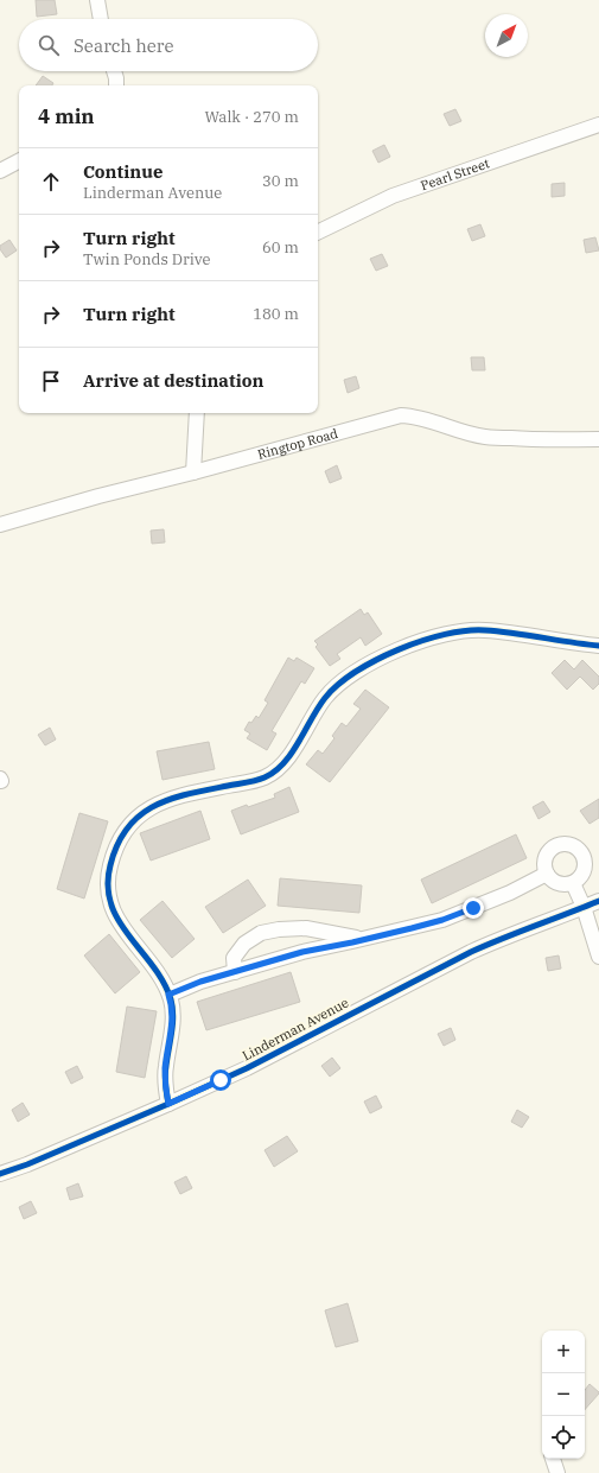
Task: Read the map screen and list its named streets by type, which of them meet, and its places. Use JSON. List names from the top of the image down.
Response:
{
  "streets": {
    "street": ["Pearl Street", "Ringtop Road", "Linderman Avenue"]
  },
  "north": "top right",
  "page": {
    "search": "Search here",
    "heading": ["4 min", "Walk · 270 m"],
    "list": [
      ["Continue", "Linderman Avenue", "30 m"],
      ["Turn right", "Twin Ponds Drive", "60 m"],
      ["Turn right", "180 m"],
      "Arrive at destination"
    ],
    "map_buttons": ["+", "−"]
  }
}
